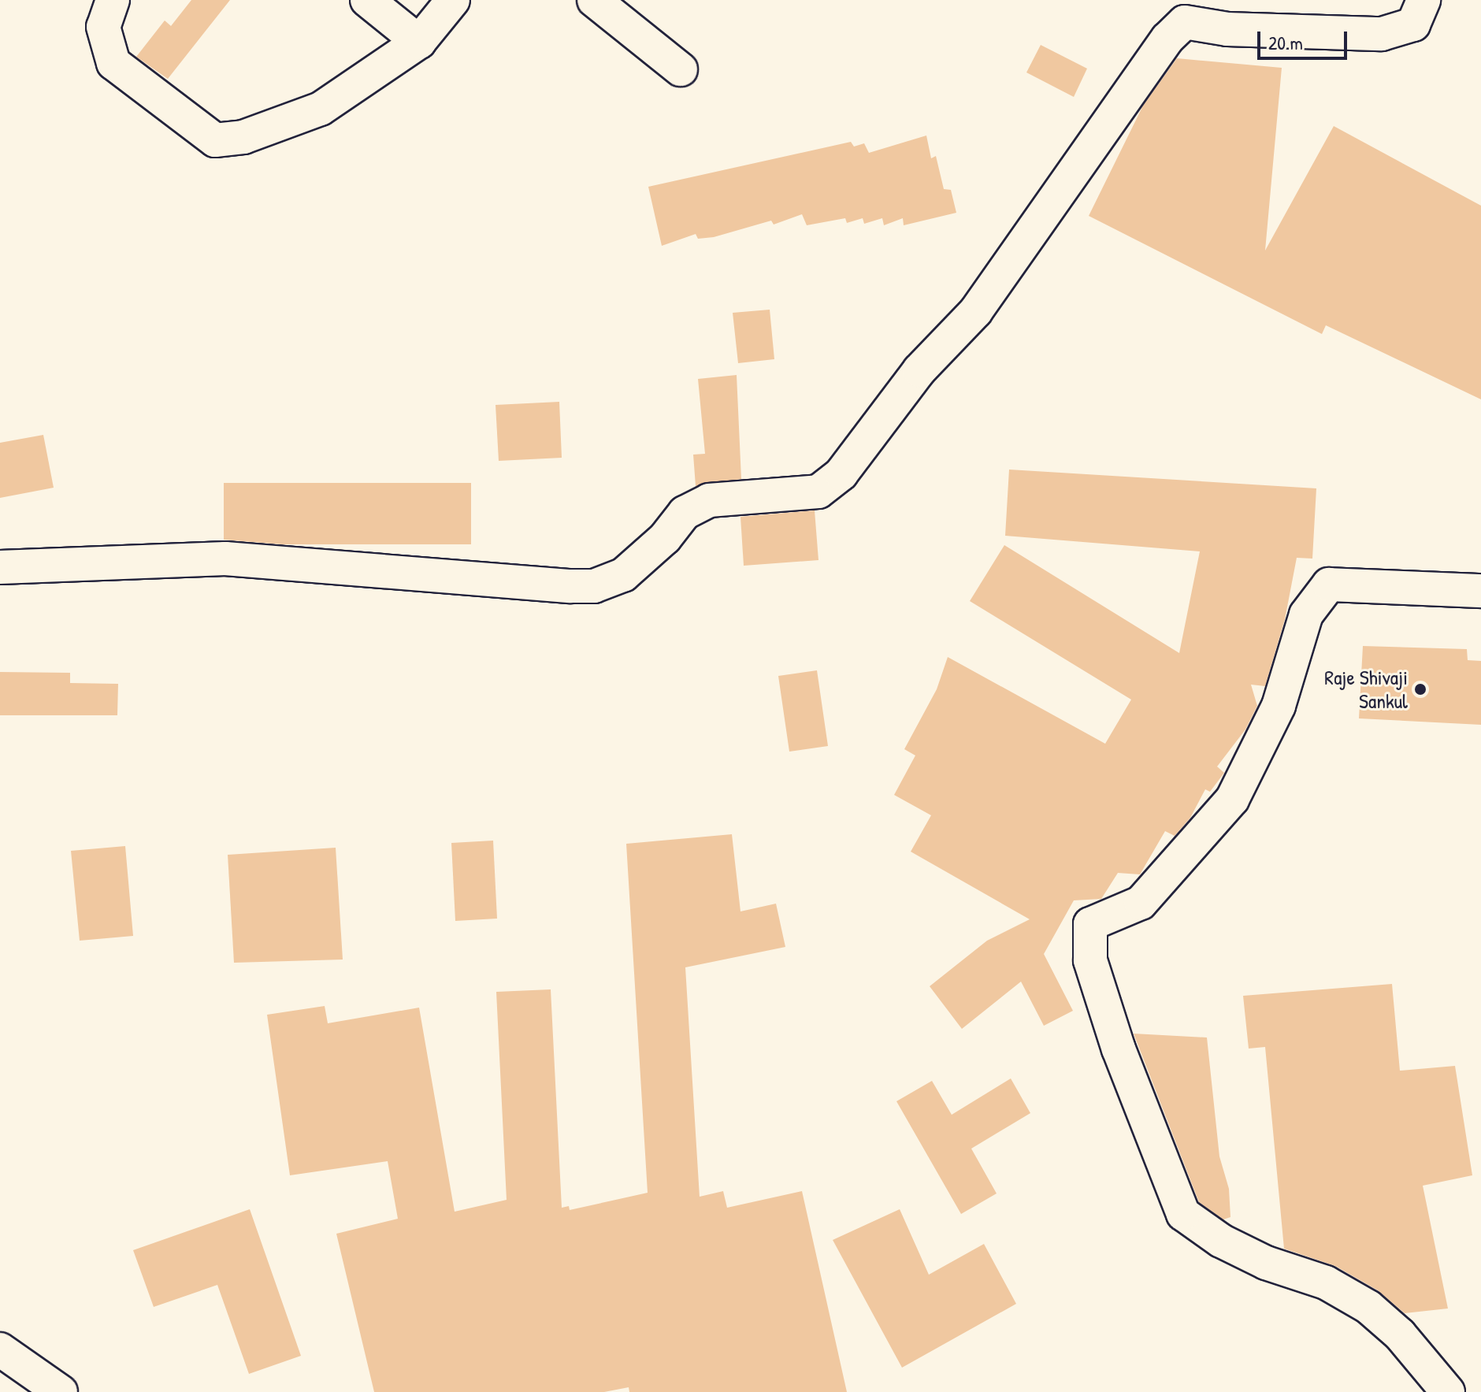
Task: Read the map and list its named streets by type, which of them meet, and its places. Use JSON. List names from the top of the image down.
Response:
{
  "places": ["Raje Shivaji Sankul"],
  "scale_bar": "20 m"
}
